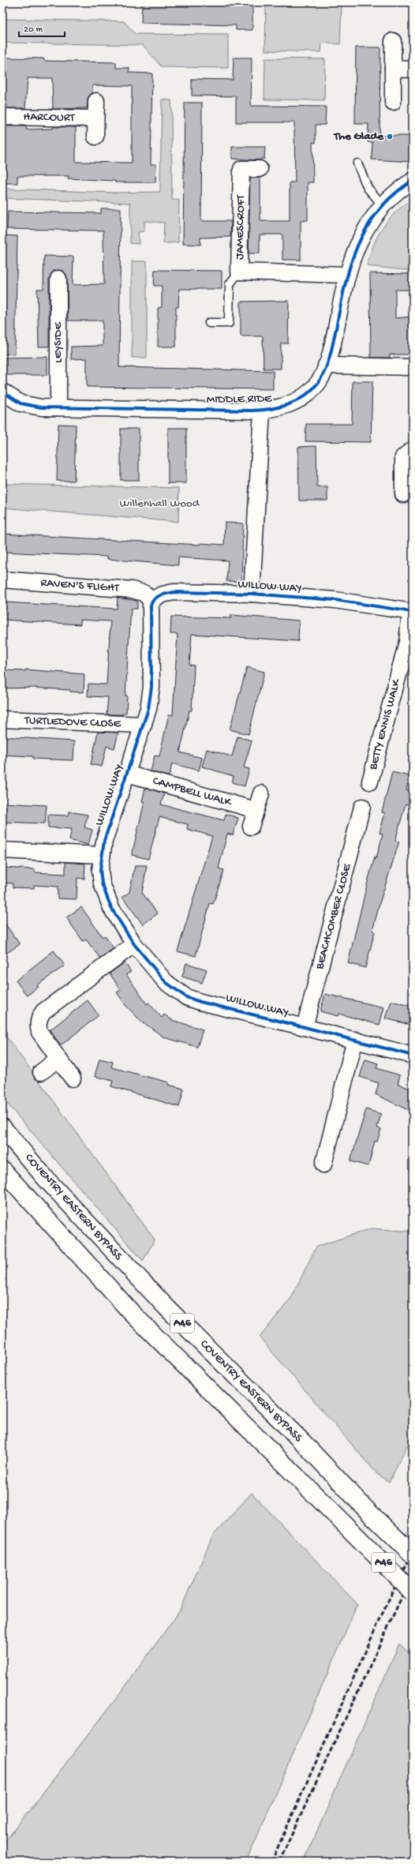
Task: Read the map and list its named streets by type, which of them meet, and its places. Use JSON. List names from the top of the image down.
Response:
{
  "streets": {
    "highway": ["COVENTRY EASTERN BYPASS", "A46"],
    "street": [
      "HARCOURT",
      "JAMESCROFT",
      "LEYSIDE",
      "MIDDLE RIDE",
      "RAVEN'S FLIGHT",
      "WILLOW WAY",
      "TURTLEDOVE CLOSE",
      "BETTY ENNIS WALK",
      "CAMPBELL WALK",
      "BEACHCOMBER CLOSE"
    ]
  },
  "crossings": [
    ["JAMESCROFT", "MIDDLE RIDE"],
    ["LEYSIDE", "MIDDLE RIDE"],
    ["MIDDLE RIDE", "WILLOW WAY"],
    ["RAVEN'S FLIGHT", "WILLOW WAY"],
    ["WILLOW WAY", "TURTLEDOVE CLOSE"],
    ["WILLOW WAY", "BETTY ENNIS WALK"],
    ["WILLOW WAY", "CAMPBELL WALK"],
    ["WILLOW WAY", "BEACHCOMBER CLOSE"]
  ],
  "parks": ["Willenhall Wood"],
  "places": ["The Glade"],
  "scale_bar": "20 m"
}
